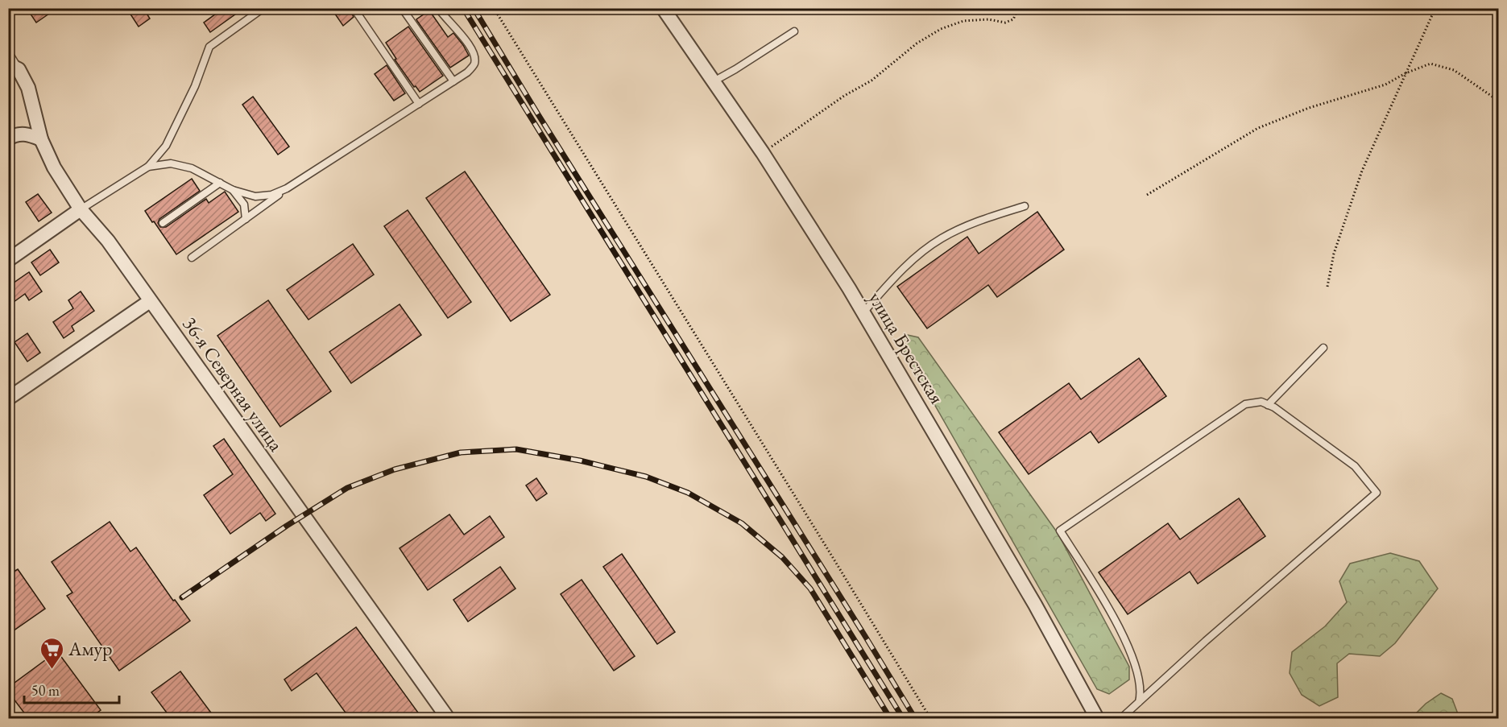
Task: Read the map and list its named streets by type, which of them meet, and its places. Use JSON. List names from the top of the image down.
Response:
{
  "streets": {
    "street": ["улица Брестская", "36-я Северная улица"]
  },
  "places": {
    "supermarket": ["Амур"]
  },
  "scale_bar": "50 m"
}
